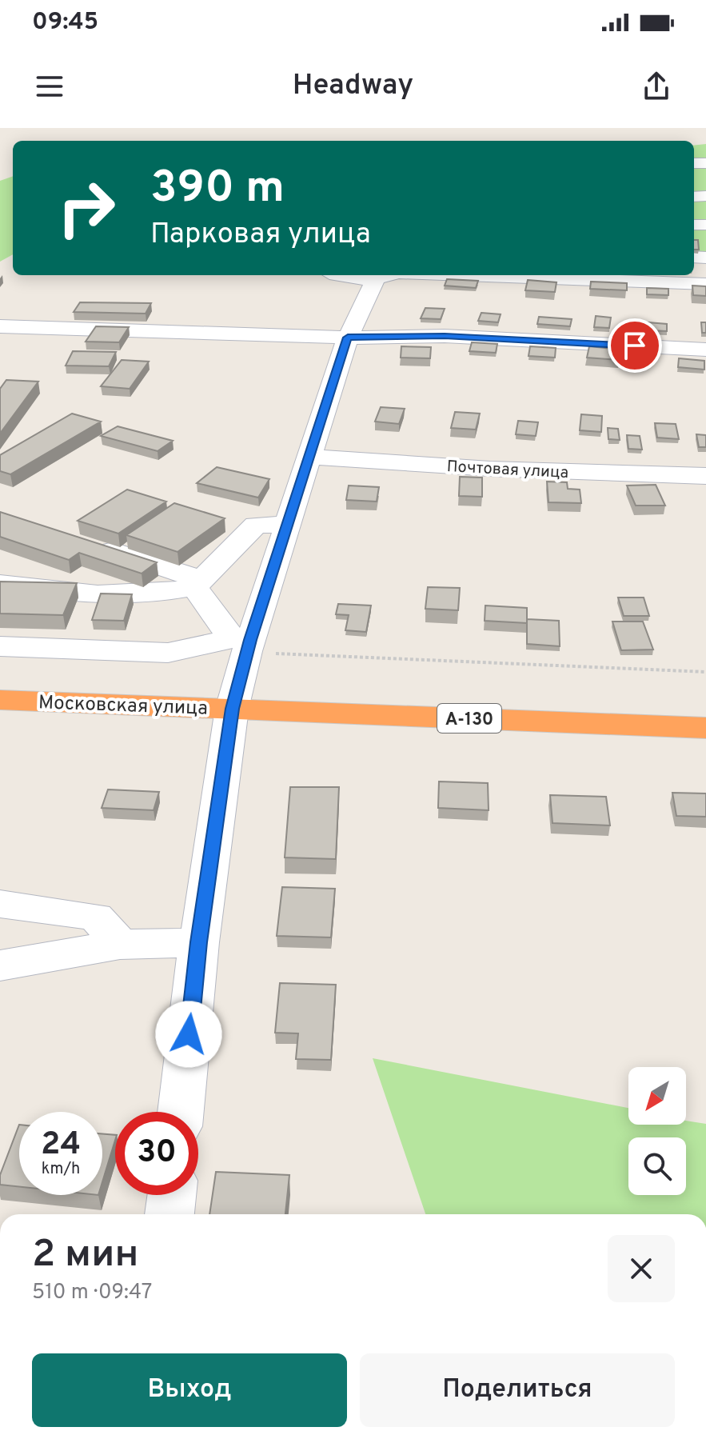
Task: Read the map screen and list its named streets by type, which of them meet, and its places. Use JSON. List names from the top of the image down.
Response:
{
  "streets": {
    "highway": ["Московская улица", "А-130"],
    "street": ["Почтовая улица"]
  },
  "north": "bottom left",
  "page": {
    "status": "09:45",
    "header": "Headway",
    "turn": ["390 m", "Парковая улица"],
    "speed": "24 km/h",
    "limit": "30",
    "heading": ["2 мин", "510 m · 09:47"],
    "buttons": ["Выход", "Поделиться"]
  }
}
